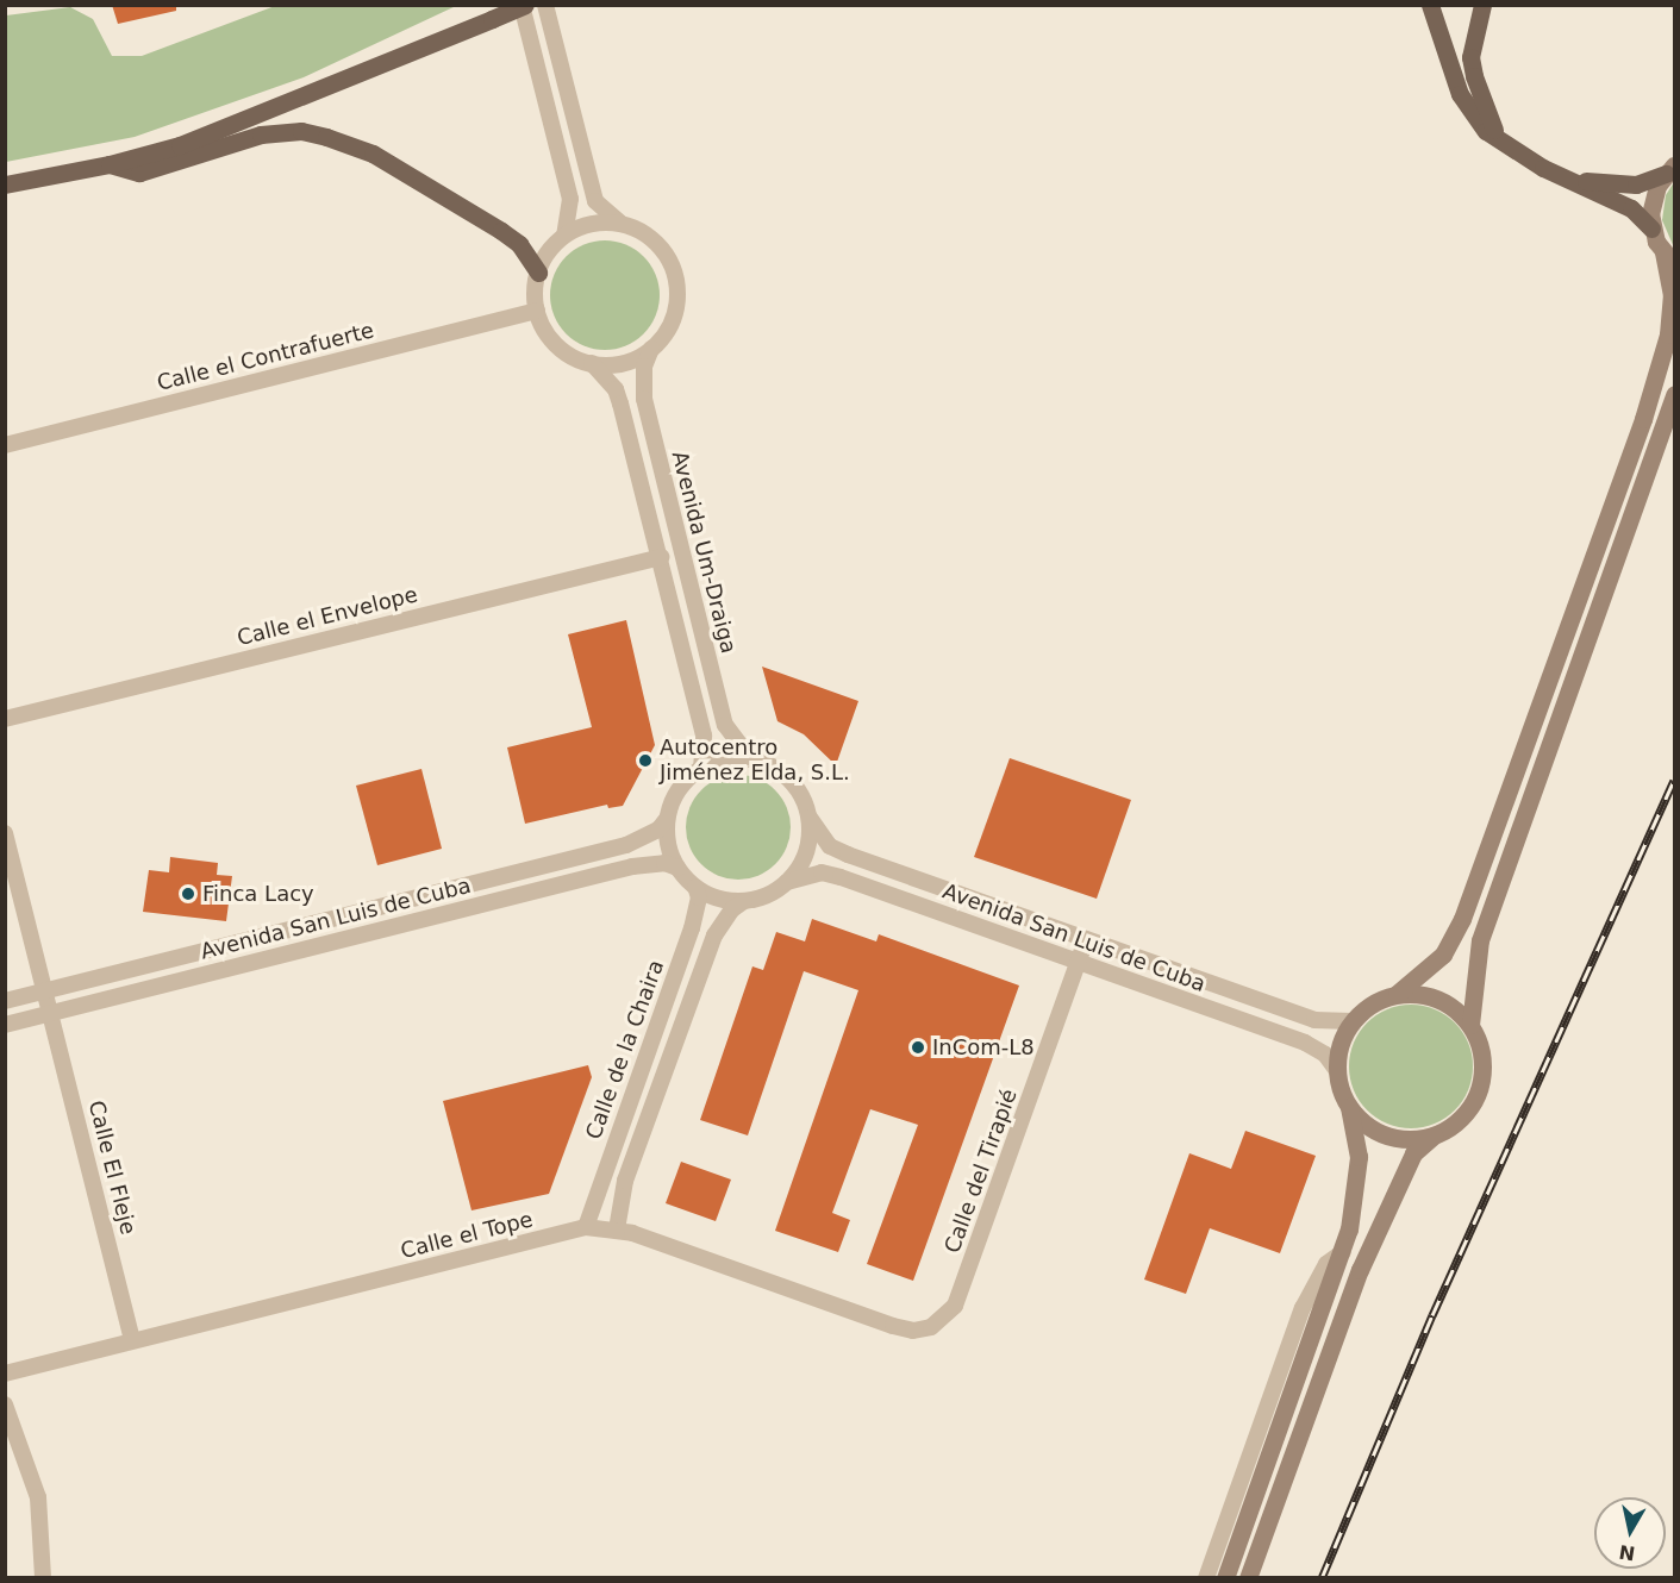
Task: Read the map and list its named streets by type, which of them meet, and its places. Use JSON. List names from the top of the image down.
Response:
{
  "streets": {
    "street": [
      "Calle el Contrafuerte",
      "Avenida Um-Draiga",
      "Calle el Envelope",
      "Avenida San Luis de Cuba",
      "Calle de la Chaira",
      "Calle El Fleje",
      "Calle del Tirapié",
      "Calle el Tope"
    ]
  },
  "crossings": [
    ["Calle el Contrafuerte", "Avenida Um-Draiga"],
    ["Avenida Um-Draiga", "Calle el Envelope"],
    ["Avenida Um-Draiga", "Avenida San Luis de Cuba"],
    ["Avenida Um-Draiga", "Calle de la Chaira"],
    ["Avenida San Luis de Cuba", "Calle de la Chaira"],
    ["Avenida San Luis de Cuba", "Calle El Fleje"],
    ["Avenida San Luis de Cuba", "Calle del Tirapié"],
    ["Calle de la Chaira", "Calle el Tope"],
    ["Calle El Fleje", "Calle el Tope"],
    ["Calle del Tirapié", "Calle el Tope"]
  ],
  "places": ["Autocentro Jiménez Elda, S.L.", "Finca Lacy", "InCom-L8"],
  "north": "bottom"
}
